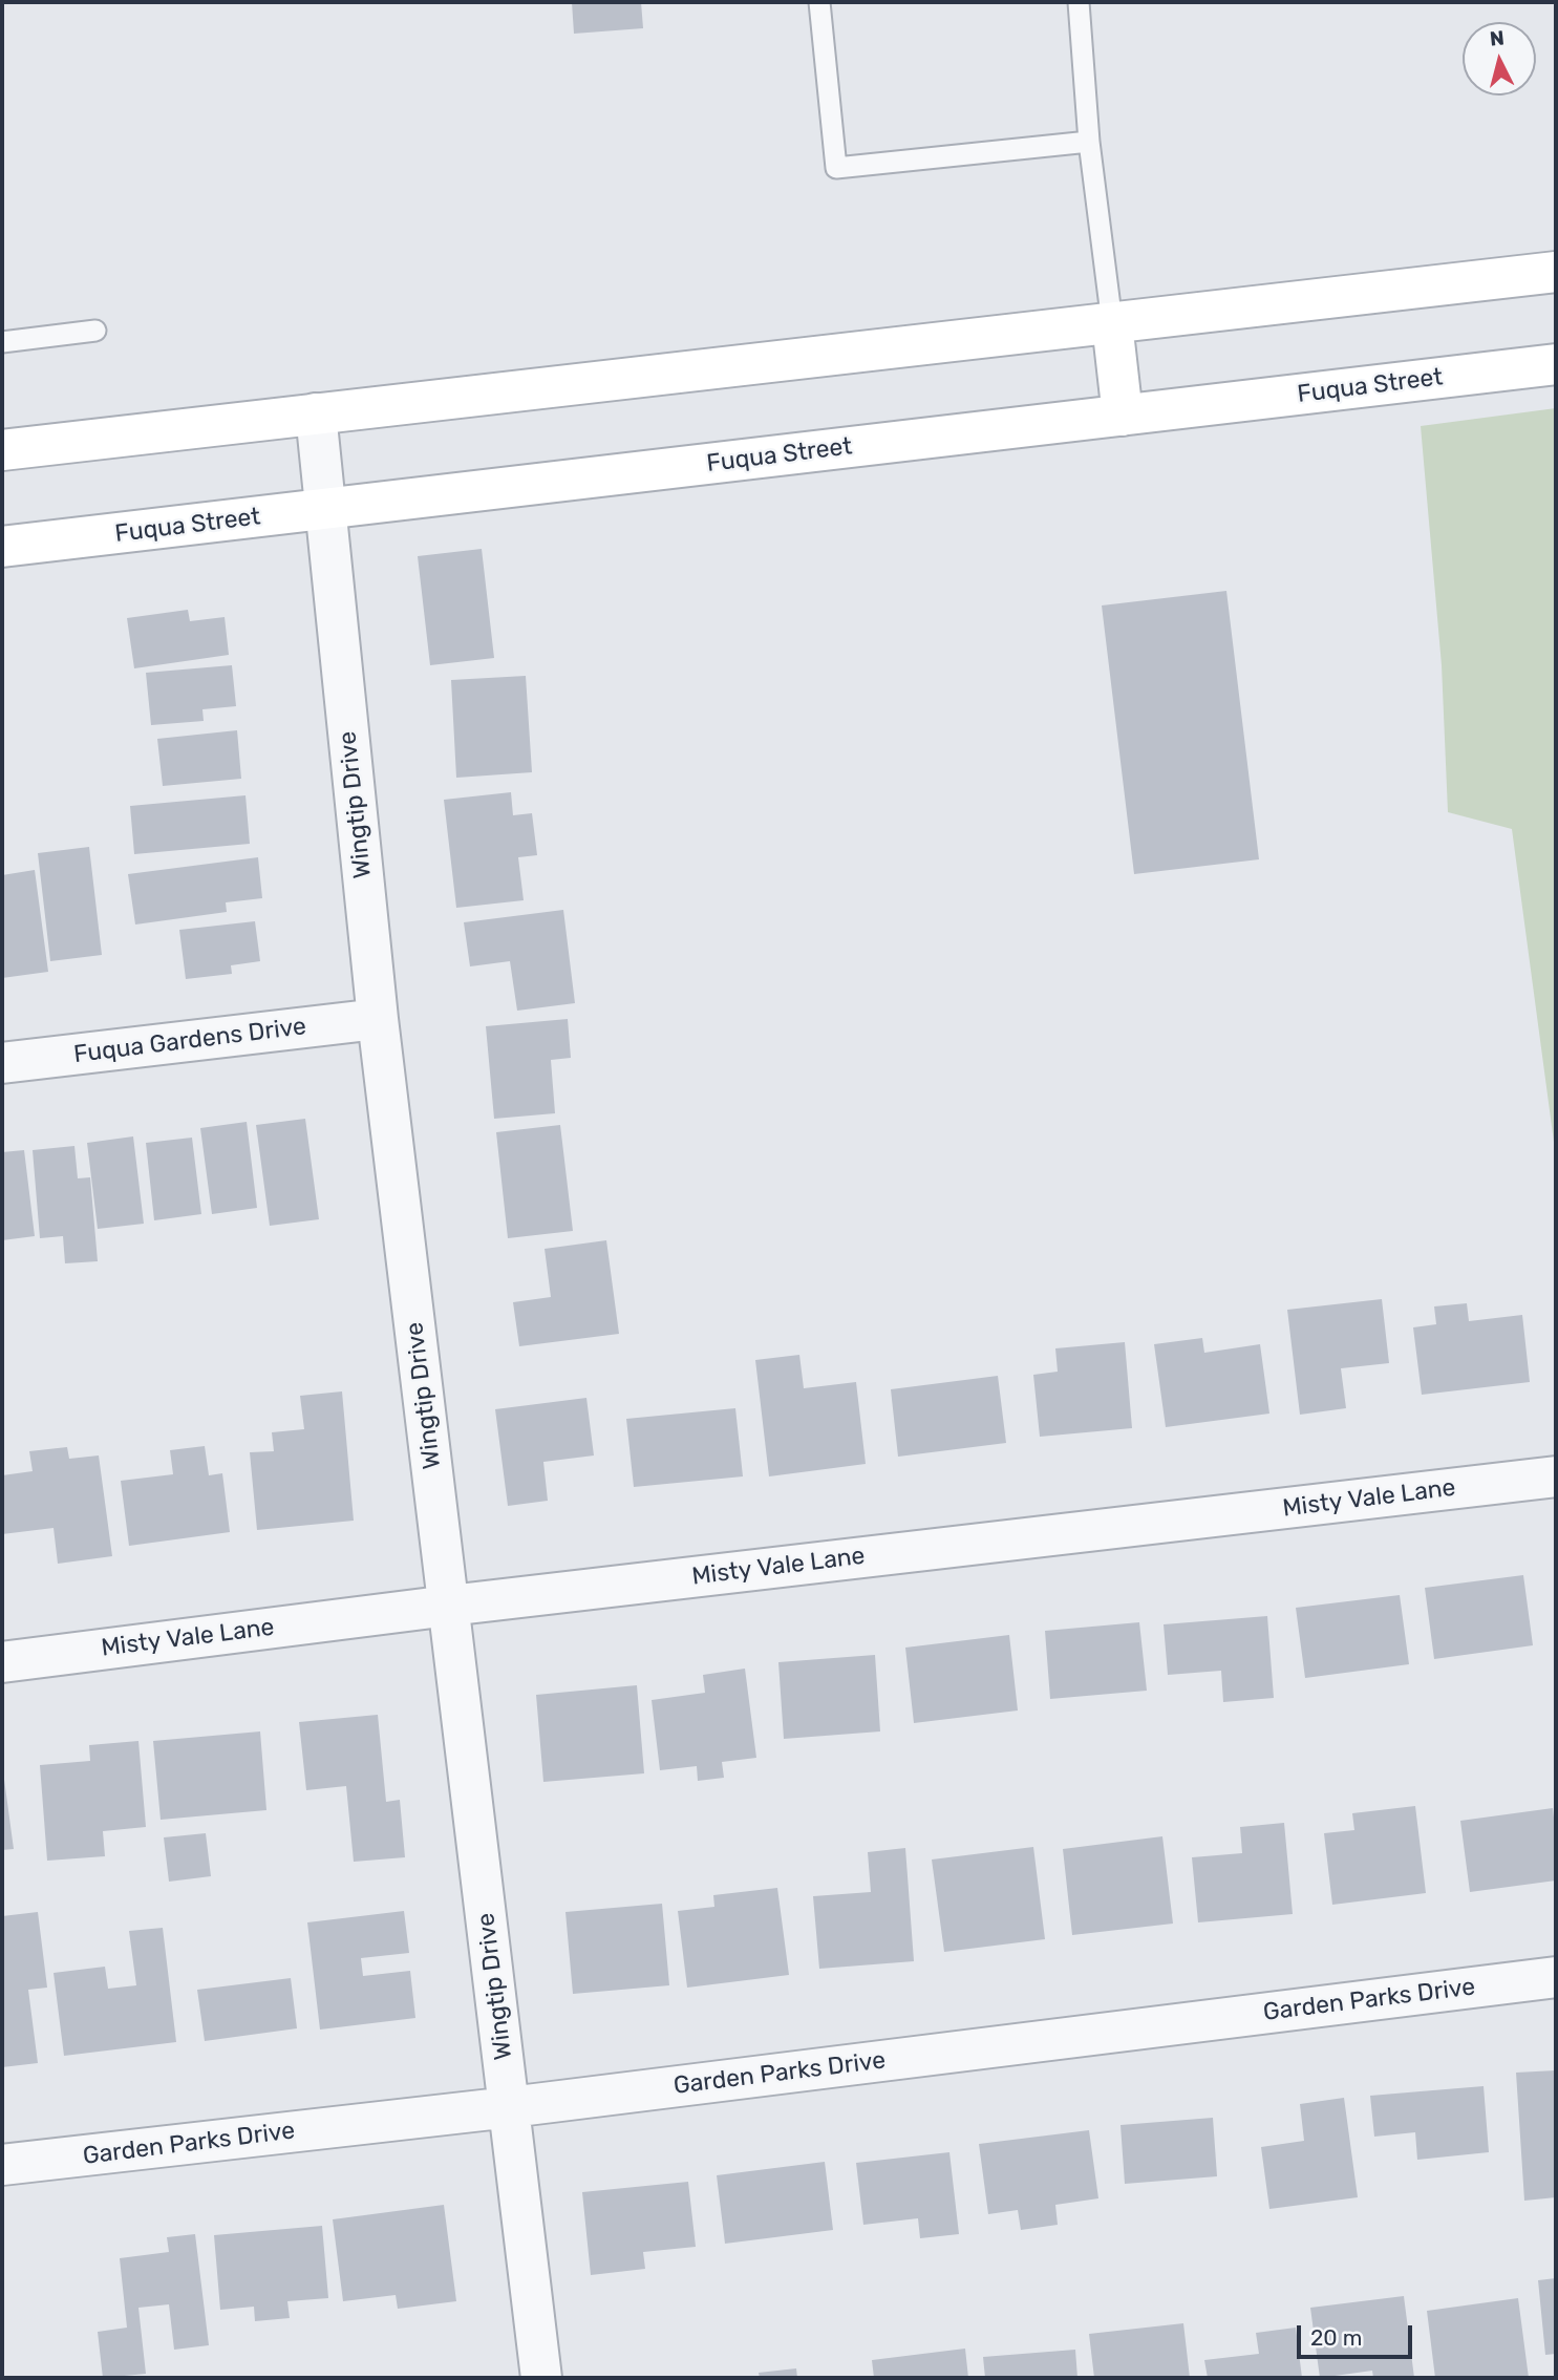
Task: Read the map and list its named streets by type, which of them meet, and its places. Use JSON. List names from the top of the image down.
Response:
{
  "streets": {
    "main road": ["Fuqua Street"],
    "street": [
      "Wingtip Drive",
      "Fuqua Gardens Drive",
      "Misty Vale Lane",
      "Garden Parks Drive"
    ]
  },
  "crossings": [
    ["Fuqua Street", "Wingtip Drive"],
    ["Wingtip Drive", "Fuqua Gardens Drive"],
    ["Wingtip Drive", "Misty Vale Lane"],
    ["Wingtip Drive", "Garden Parks Drive"]
  ],
  "scale_bar": "20 m",
  "north": "top"
}
